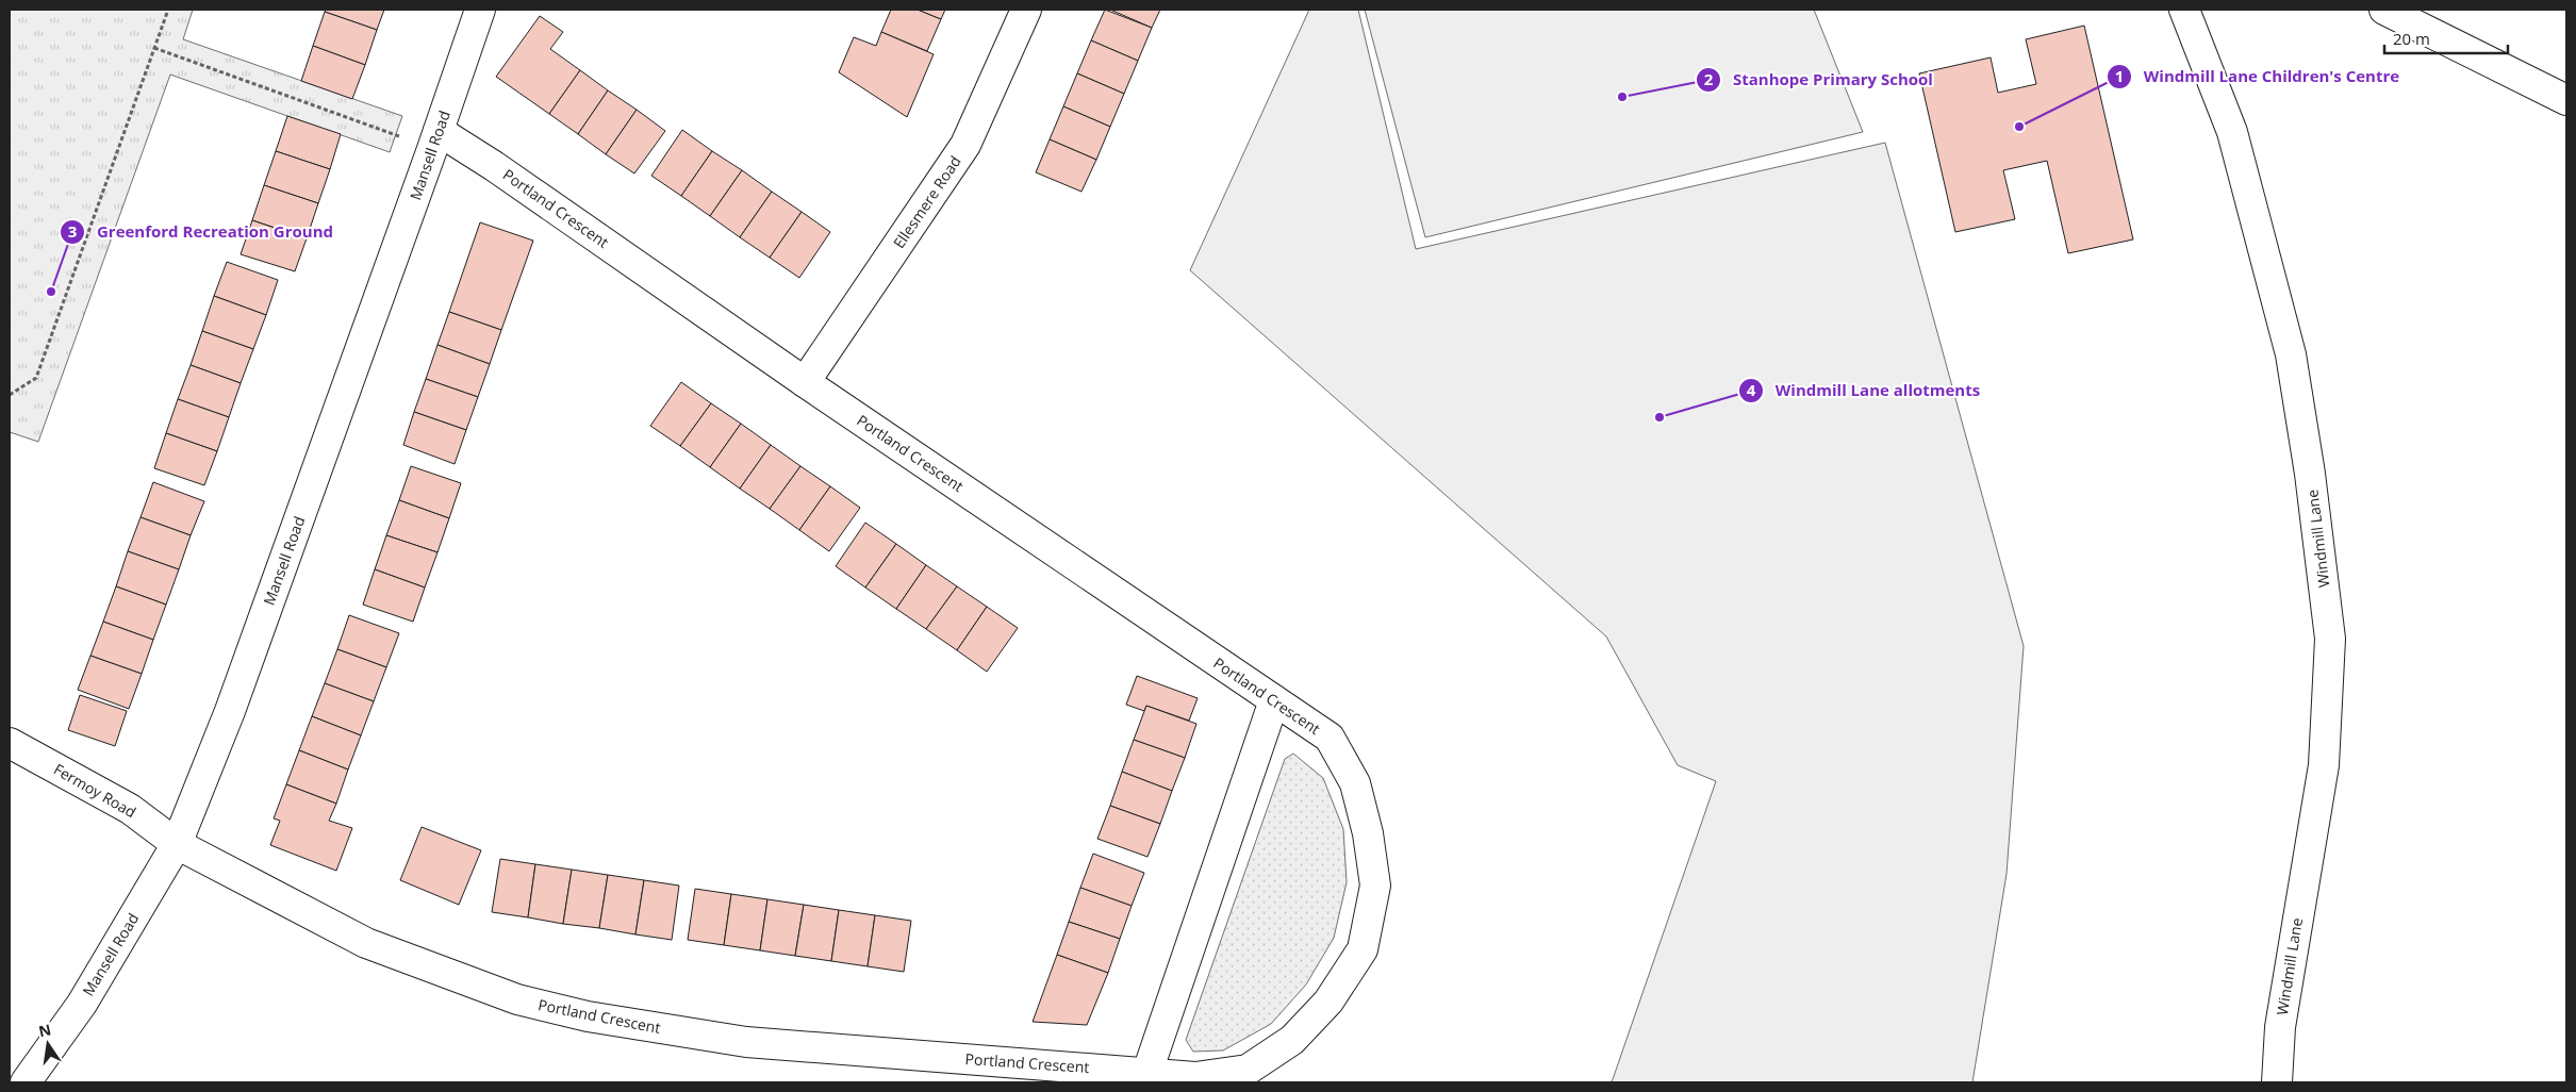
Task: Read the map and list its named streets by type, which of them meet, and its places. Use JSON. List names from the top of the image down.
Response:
{
  "streets": {
    "street": [
      "Mansell Road",
      "Ellesmere Road",
      "Portland Crescent",
      "Windmill Lane",
      "Fermoy Road"
    ]
  },
  "crossings": [
    ["Mansell Road", "Portland Crescent"],
    ["Mansell Road", "Fermoy Road"],
    ["Ellesmere Road", "Portland Crescent"],
    ["Portland Crescent", "Fermoy Road"]
  ],
  "places": [
    "Stanhope Primary School",
    "Windmill Lane Children's Centre",
    "Greenford Recreation Ground",
    "Windmill Lane allotments"
  ],
  "scale_bar": "20 m",
  "north": "top"
}
